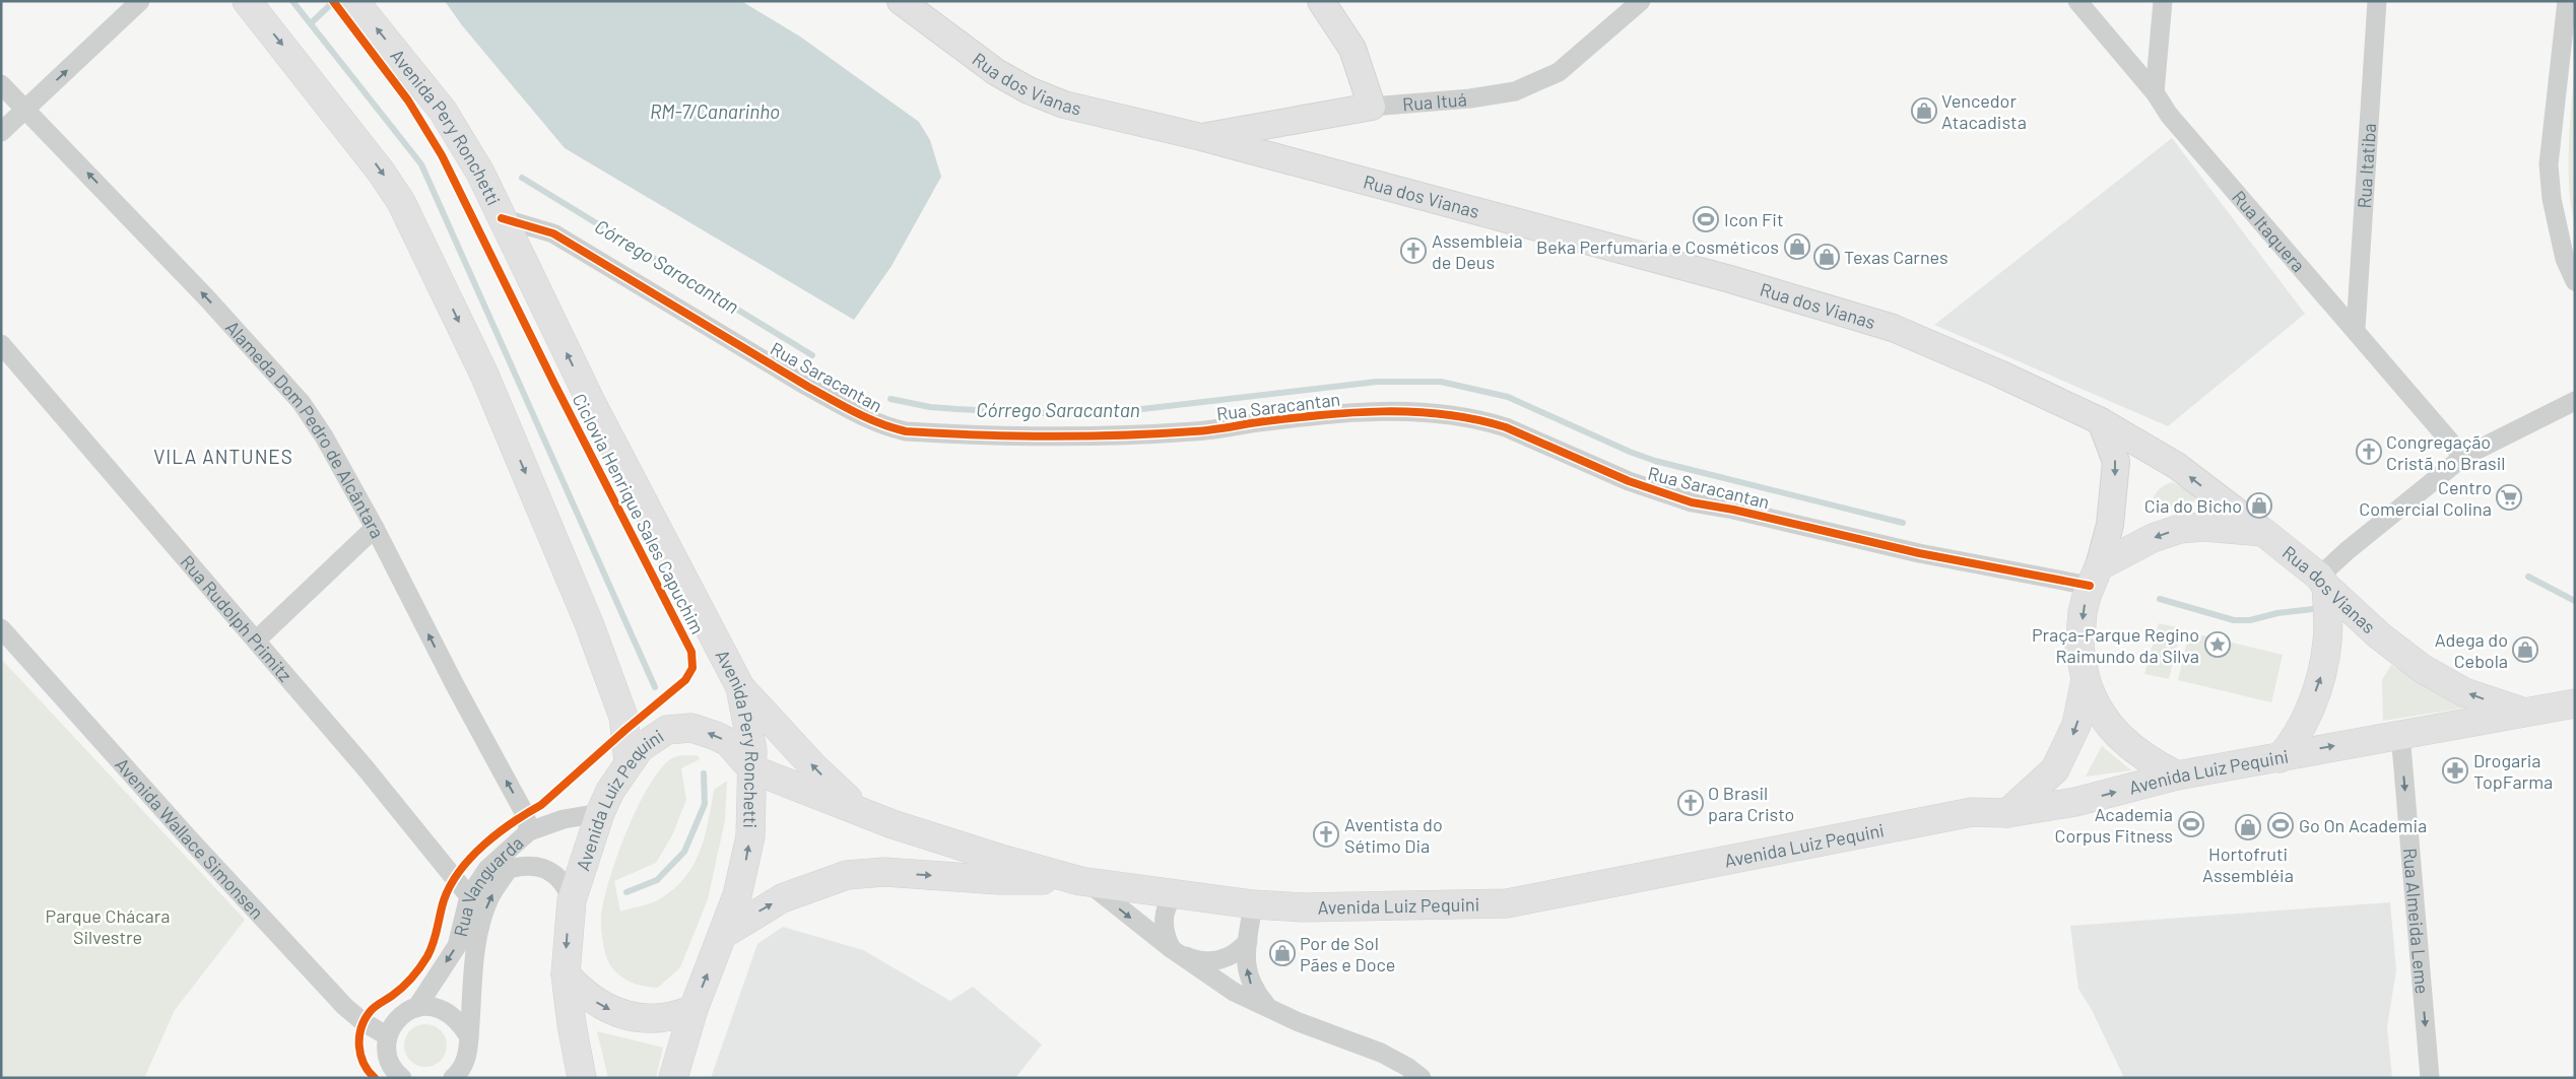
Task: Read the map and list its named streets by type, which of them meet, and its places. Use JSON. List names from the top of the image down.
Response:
{
  "streets": {
    "main road": ["Rua dos Vianas", "Avenida Pery Ronchetti", "Avenida Luiz Pequini"],
    "street": [
      "Rua Ituá",
      "Rua Itatiba",
      "Rua Itaquera",
      "Rua Saracantan",
      "Alameda Dom Pedro de Alcântara",
      "Rua Rudolph Primitz",
      "Avenida Wallace Simonsen",
      "Rua Vanguarda",
      "Rua Almeida Leme"
    ],
    "cycle path": ["Ciclovia Henrique Sales Capuchim"]
  },
  "crossings": [
    ["Rua dos Vianas", "Rua Ituá"],
    ["Rua dos Vianas", "Avenida Luiz Pequini"],
    ["Avenida Pery Ronchetti", "Rua Saracantan"],
    ["Avenida Pery Ronchetti", "Avenida Luiz Pequini"],
    ["Rua Itatiba", "Rua Itaquera"],
    ["Alameda Dom Pedro de Alcântara", "Rua Vanguarda"],
    ["Rua Rudolph Primitz", "Rua Vanguarda"],
    ["Avenida Luiz Pequini", "Rua Vanguarda"],
    ["Avenida Luiz Pequini", "Rua Almeida Leme"]
  ],
  "one_way": ["Alameda Dom Pedro de Alcântara", "Rua Almeida Leme"],
  "districts": ["VILA ANTUNES"],
  "water": ["RM-7/Canarinho", "Córrego Saracantan"],
  "parks": ["Parque Chácara Silvestre"],
  "places": {
    "shop": [
      "Vencedor Atacadista",
      "Beka Perfumaria e Cosméticos",
      "Texas Carnes",
      "Cia do Bicho",
      "Adega do Cebola",
      "Hortofruti Assembléia",
      "Por de Sol Pães e Doce"
    ],
    "sports": ["Icon Fit", "Academia Corpus Fitness", "Go On Academia"],
    "church": [
      "Assembleia de Deus",
      "Congregação Cristã no Brasil",
      "O Brasil para Cristo",
      "Aventista do Sétimo Dia"
    ],
    "supermarket": ["Centro Comercial Colina"],
    "place": ["Praça-Parque Regino Raimundo da Silva"],
    "pharmacy": ["Drogaria TopFarma"]
  }
}
